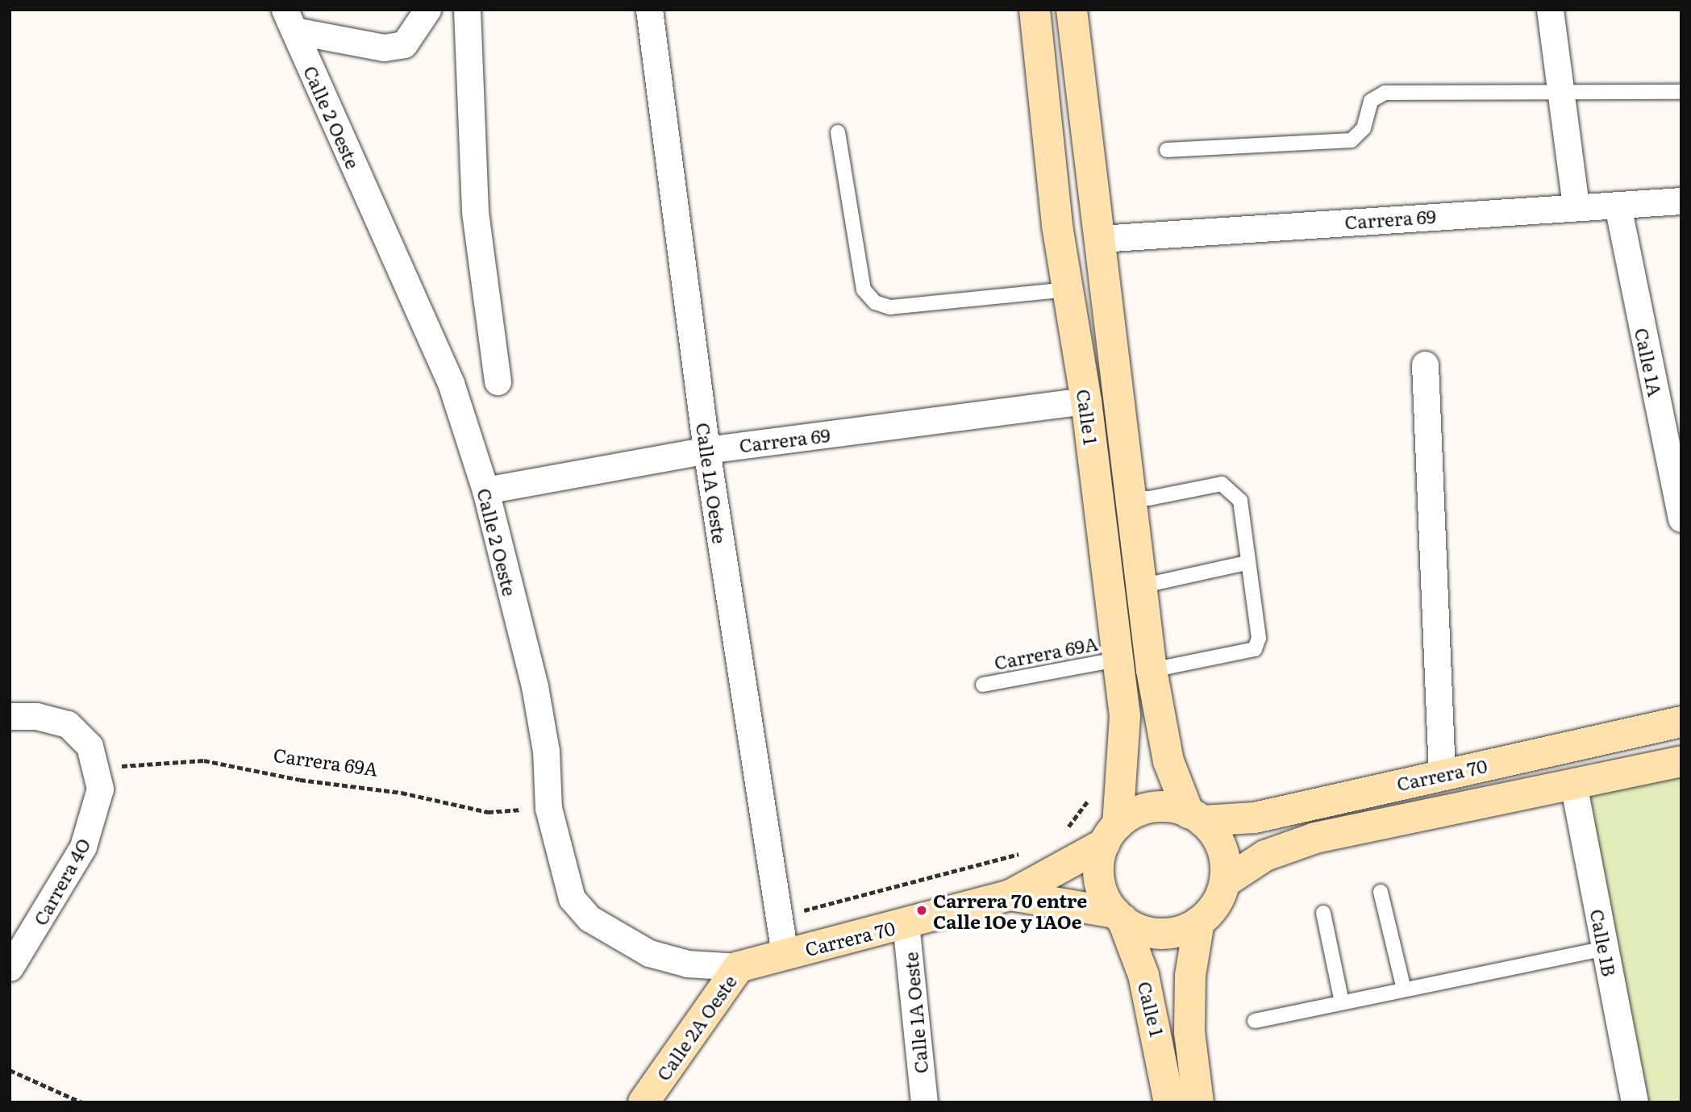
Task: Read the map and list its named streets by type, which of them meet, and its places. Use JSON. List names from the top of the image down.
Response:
{
  "streets": {
    "street": [
      "Calle 2 Oeste",
      "Carrera 69",
      "Calle 1A",
      "Calle 1",
      "Calle 1A Oeste",
      "Carrera 70",
      "Carrera 4O",
      "Calle 1B",
      "Calle 2A Oeste"
    ],
    "lane": ["Carrera 69A"]
  },
  "crossings": [
    ["Calle 2 Oeste", "Carrera 69"],
    ["Calle 2 Oeste", "Carrera 69A"],
    ["Calle 2 Oeste", "Carrera 70"],
    ["Calle 2 Oeste", "Calle 2A Oeste"],
    ["Carrera 69", "Calle 1A"],
    ["Carrera 69", "Calle 1"],
    ["Carrera 69", "Calle 1A Oeste"],
    ["Calle 1", "Carrera 69A"],
    ["Calle 1", "Carrera 70"],
    ["Calle 1A Oeste", "Carrera 70"],
    ["Carrera 69A", "Carrera 4O"],
    ["Carrera 70", "Calle 1B"],
    ["Carrera 70", "Calle 2A Oeste"]
  ],
  "places": ["Carrera 70 entre Calle 1Oe y 1AOe"]
}
